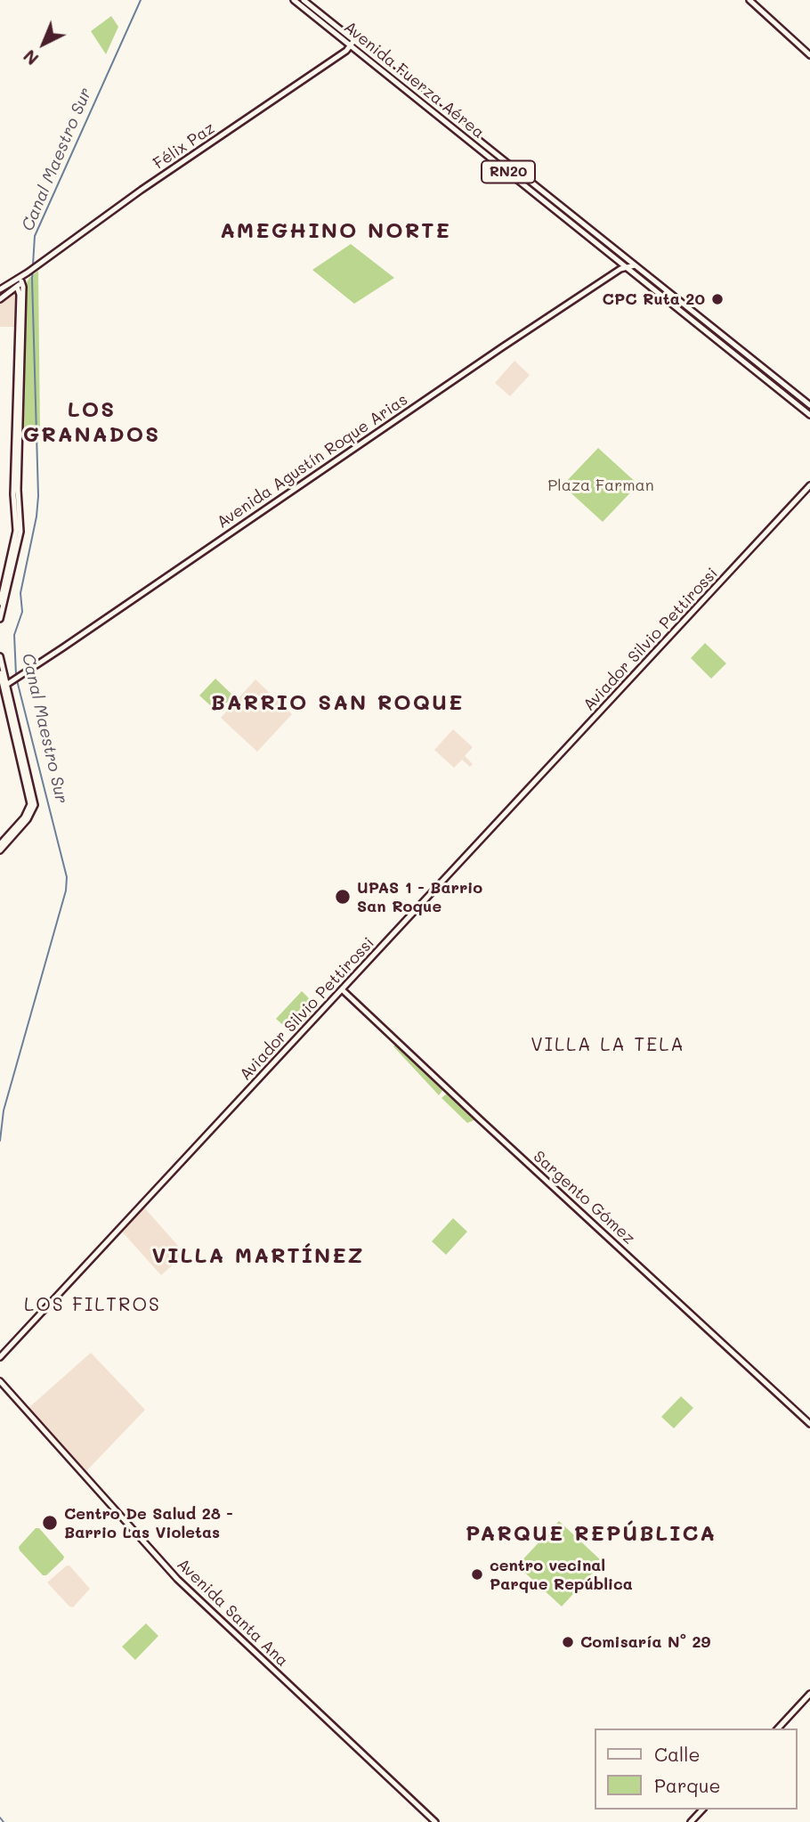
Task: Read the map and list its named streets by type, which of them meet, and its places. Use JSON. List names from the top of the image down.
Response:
{
  "streets": {
    "main road": [
      "Avenida Fuerza Aérea",
      "Félix Paz",
      "RN20",
      "Avenida Agustín Roque Arias",
      "Aviador Silvio Pettirossi",
      "Sargento Gómez",
      "Avenida Santa Ana"
    ]
  },
  "crossings": [
    ["Avenida Fuerza Aérea", "Félix Paz"],
    ["Avenida Fuerza Aérea", "Avenida Agustín Roque Arias"],
    ["Aviador Silvio Pettirossi", "Sargento Gómez"]
  ],
  "districts": [
    "AMEGHINO NORTE",
    "LOS GRANADOS",
    "BARRIO SAN ROQUE",
    "VILLA LA TELA",
    "VILLA MARTÍNEZ",
    "LOS FILTROS",
    "PARQUE REPÚBLICA"
  ],
  "water": ["Canal Maestro Sur"],
  "parks": ["Plaza Farman"],
  "places": [
    "CPC Ruta 20",
    "UPAS 1 - Barrio San Roque",
    "Centro De Salud 28 - Barrio Las Violetas",
    "centro vecinal Parque República",
    "Comisaría N° 29"
  ],
  "legend": ["Calle", "Parque"],
  "north": "bottom left"
}
